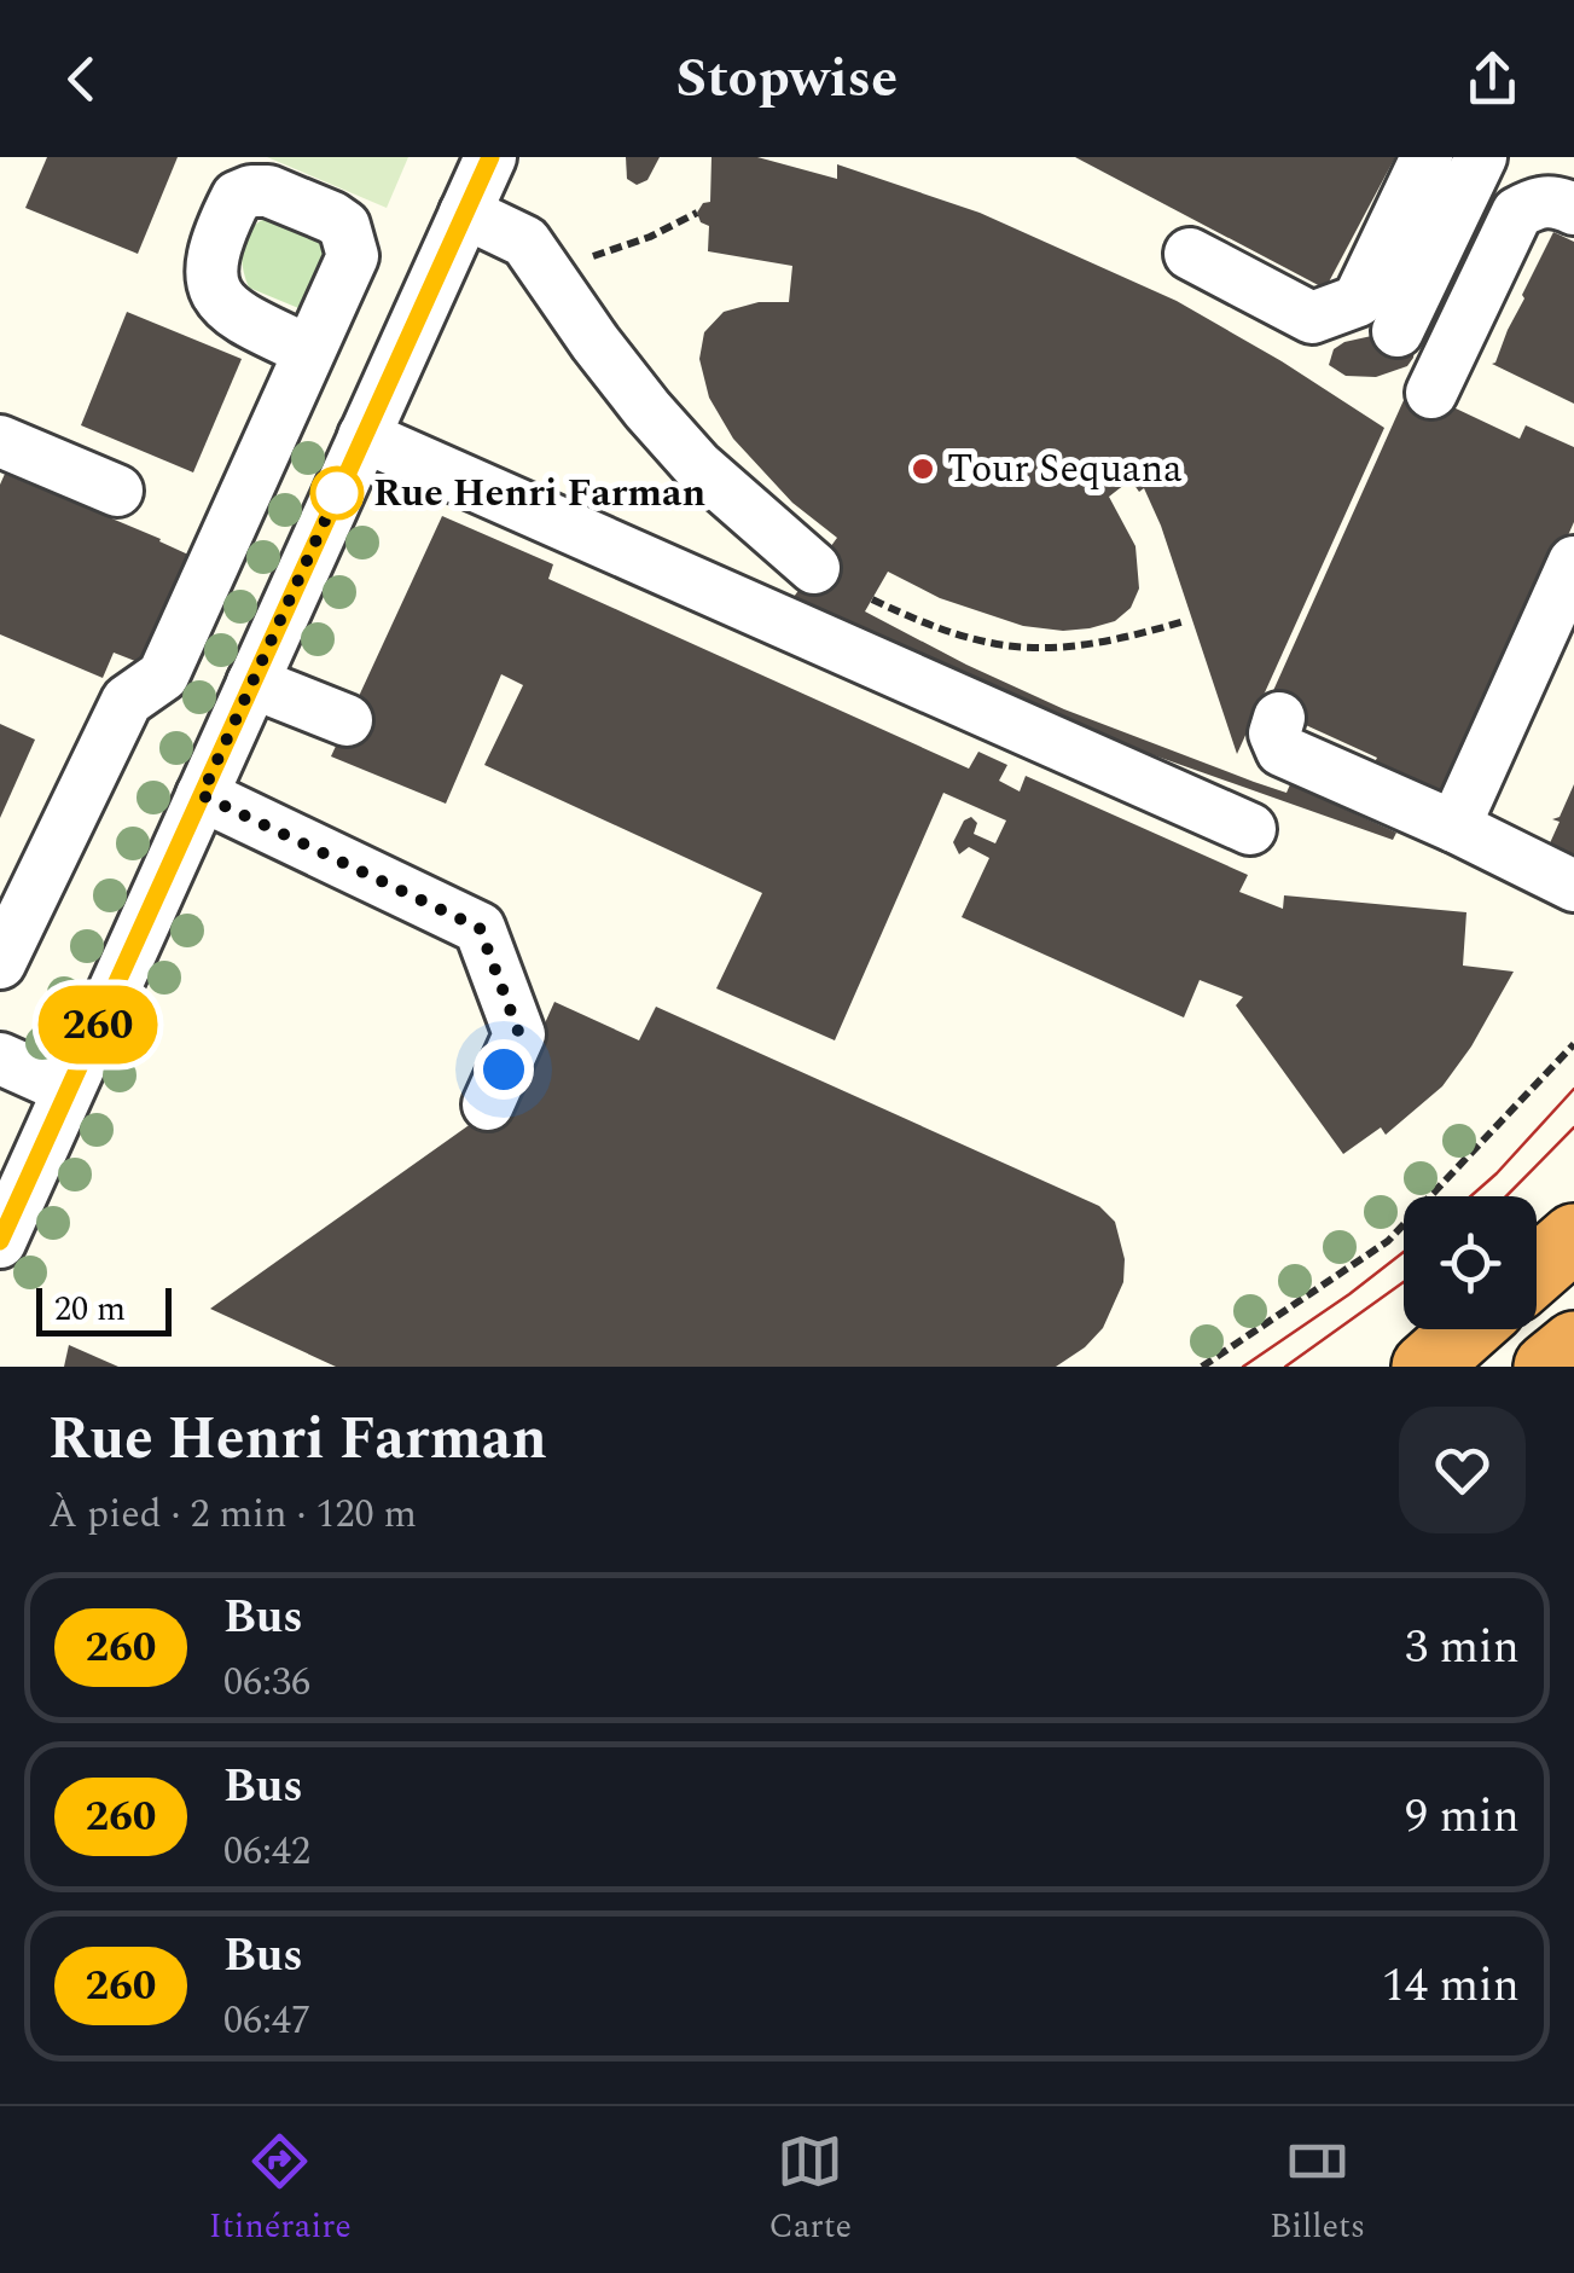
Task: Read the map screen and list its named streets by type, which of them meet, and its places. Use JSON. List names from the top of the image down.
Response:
{
  "places": ["Tour Sequana", "Rue Henri Farman"],
  "lines": ["bus line 260"],
  "scale_bar": "20 m",
  "page": {
    "header": "Stopwise",
    "on_map": "260",
    "scale": "20 m",
    "heading": ["Rue Henri Farman", "À pied · 2 min · 120 m"],
    "list": [
      {
        "mark": "260",
        "name": "Bus",
        "note": "06:36",
        "value": "3 min"
      },
      {
        "mark": "260",
        "name": "Bus",
        "note": "06:42",
        "value": "9 min"
      },
      {
        "mark": "260",
        "name": "Bus",
        "note": "06:47",
        "value": "14 min"
      }
    ],
    "tabs": ["Itinéraire", "Carte", "Billets"]
  }
}
